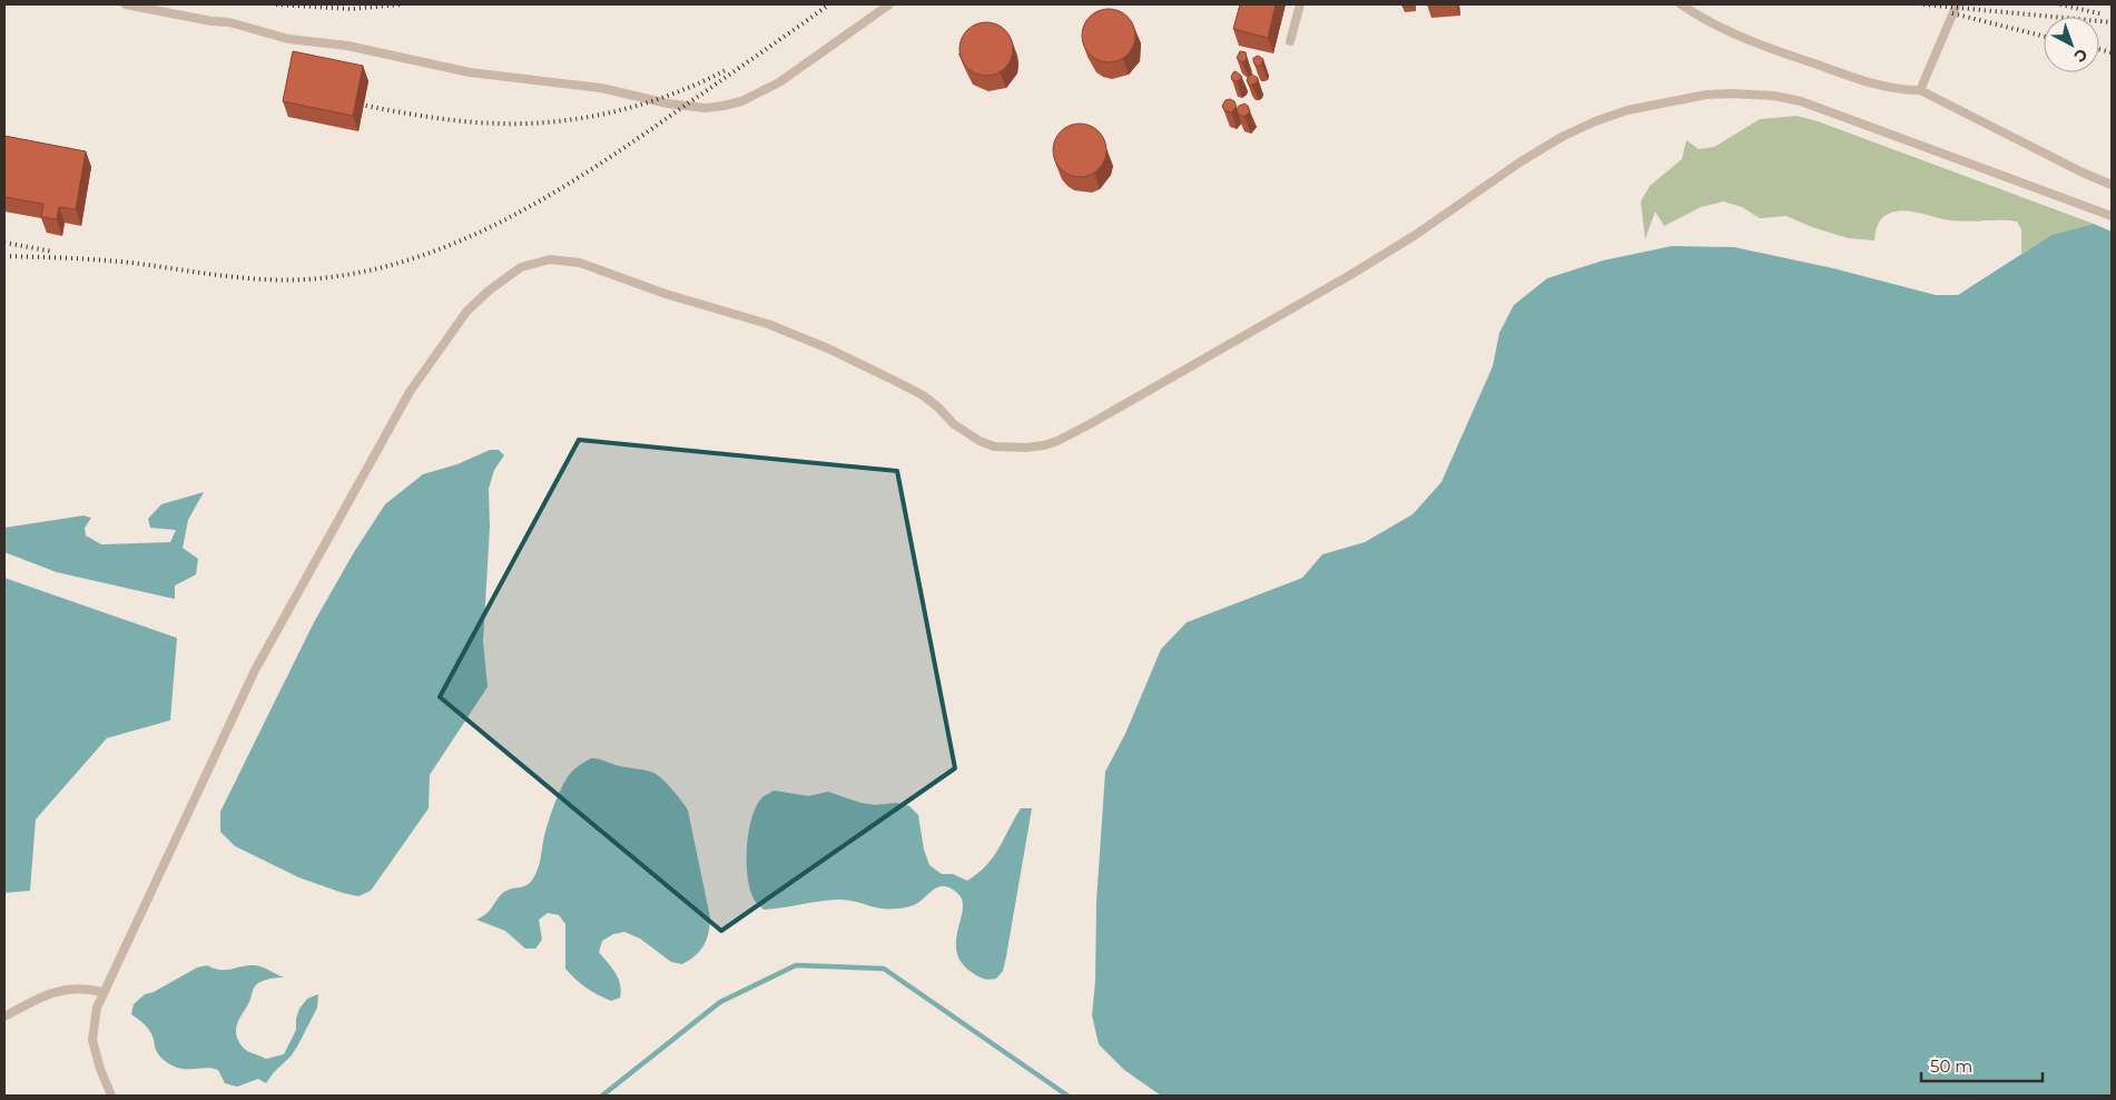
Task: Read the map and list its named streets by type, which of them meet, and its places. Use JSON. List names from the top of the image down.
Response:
{
  "scale_bar": "50 m",
  "north": "bottom right"
}
